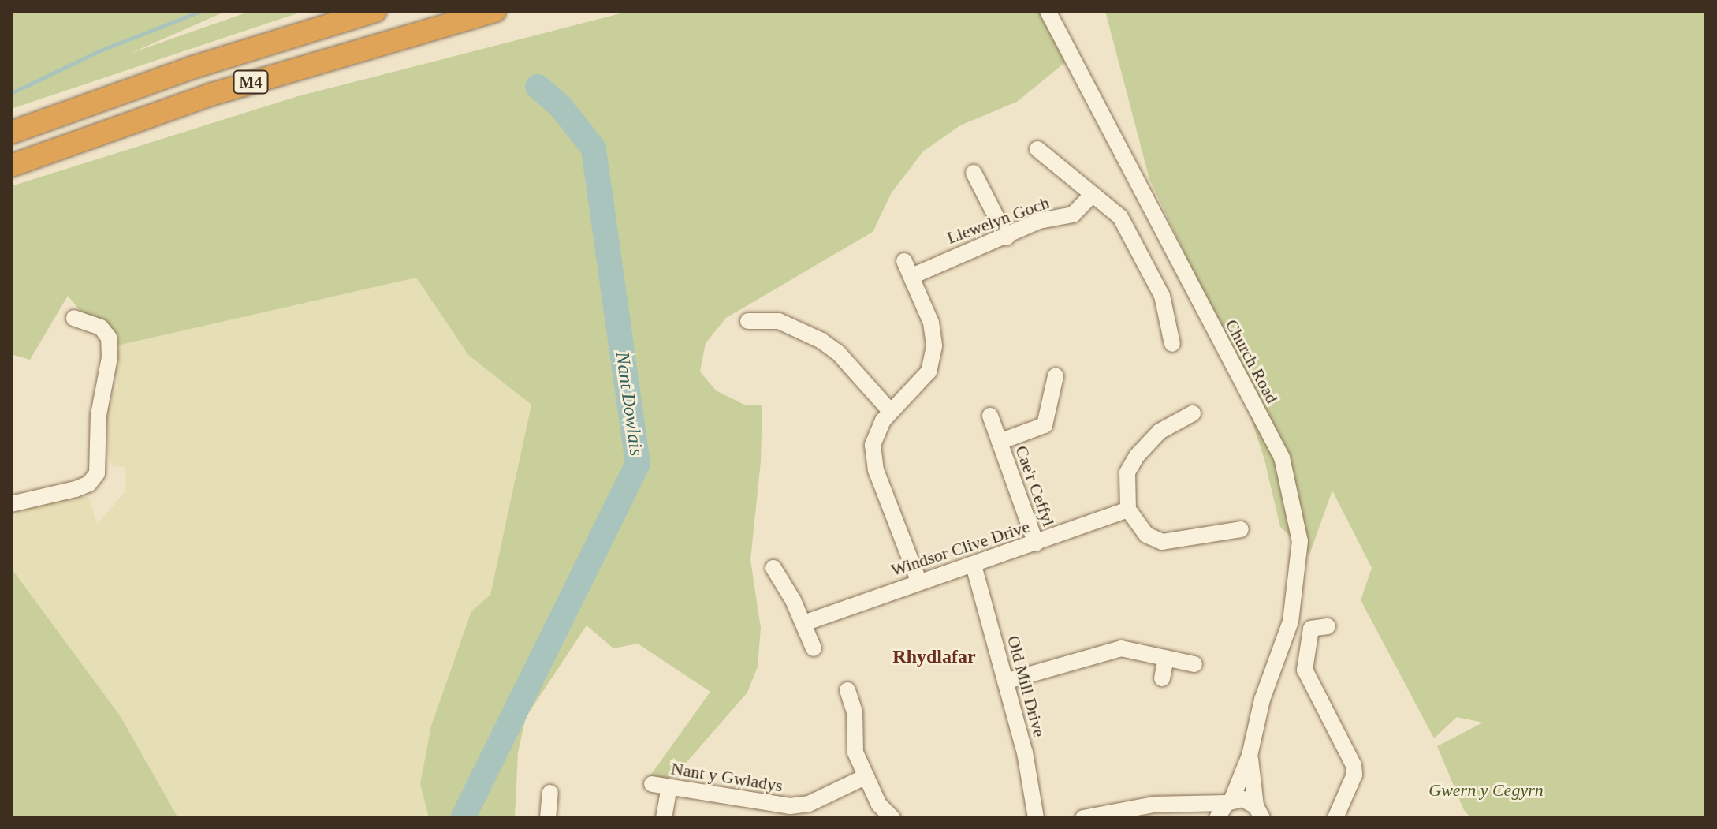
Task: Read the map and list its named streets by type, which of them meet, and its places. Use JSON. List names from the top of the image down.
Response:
{
  "streets": {
    "highway": ["M4"],
    "street": [
      "Llewelyn Goch",
      "Church Road",
      "Cae'r Ceffyl",
      "Windsor Clive Drive",
      "Old Mill Drive",
      "Nant y Gwladys"
    ]
  },
  "crossings": [
    ["Cae'r Ceffyl", "Windsor Clive Drive"],
    ["Windsor Clive Drive", "Old Mill Drive"]
  ],
  "districts": ["Rhydlafar"],
  "water": ["Nant Dowlais"],
  "parks": ["Gwern y Cegyrn"]
}
